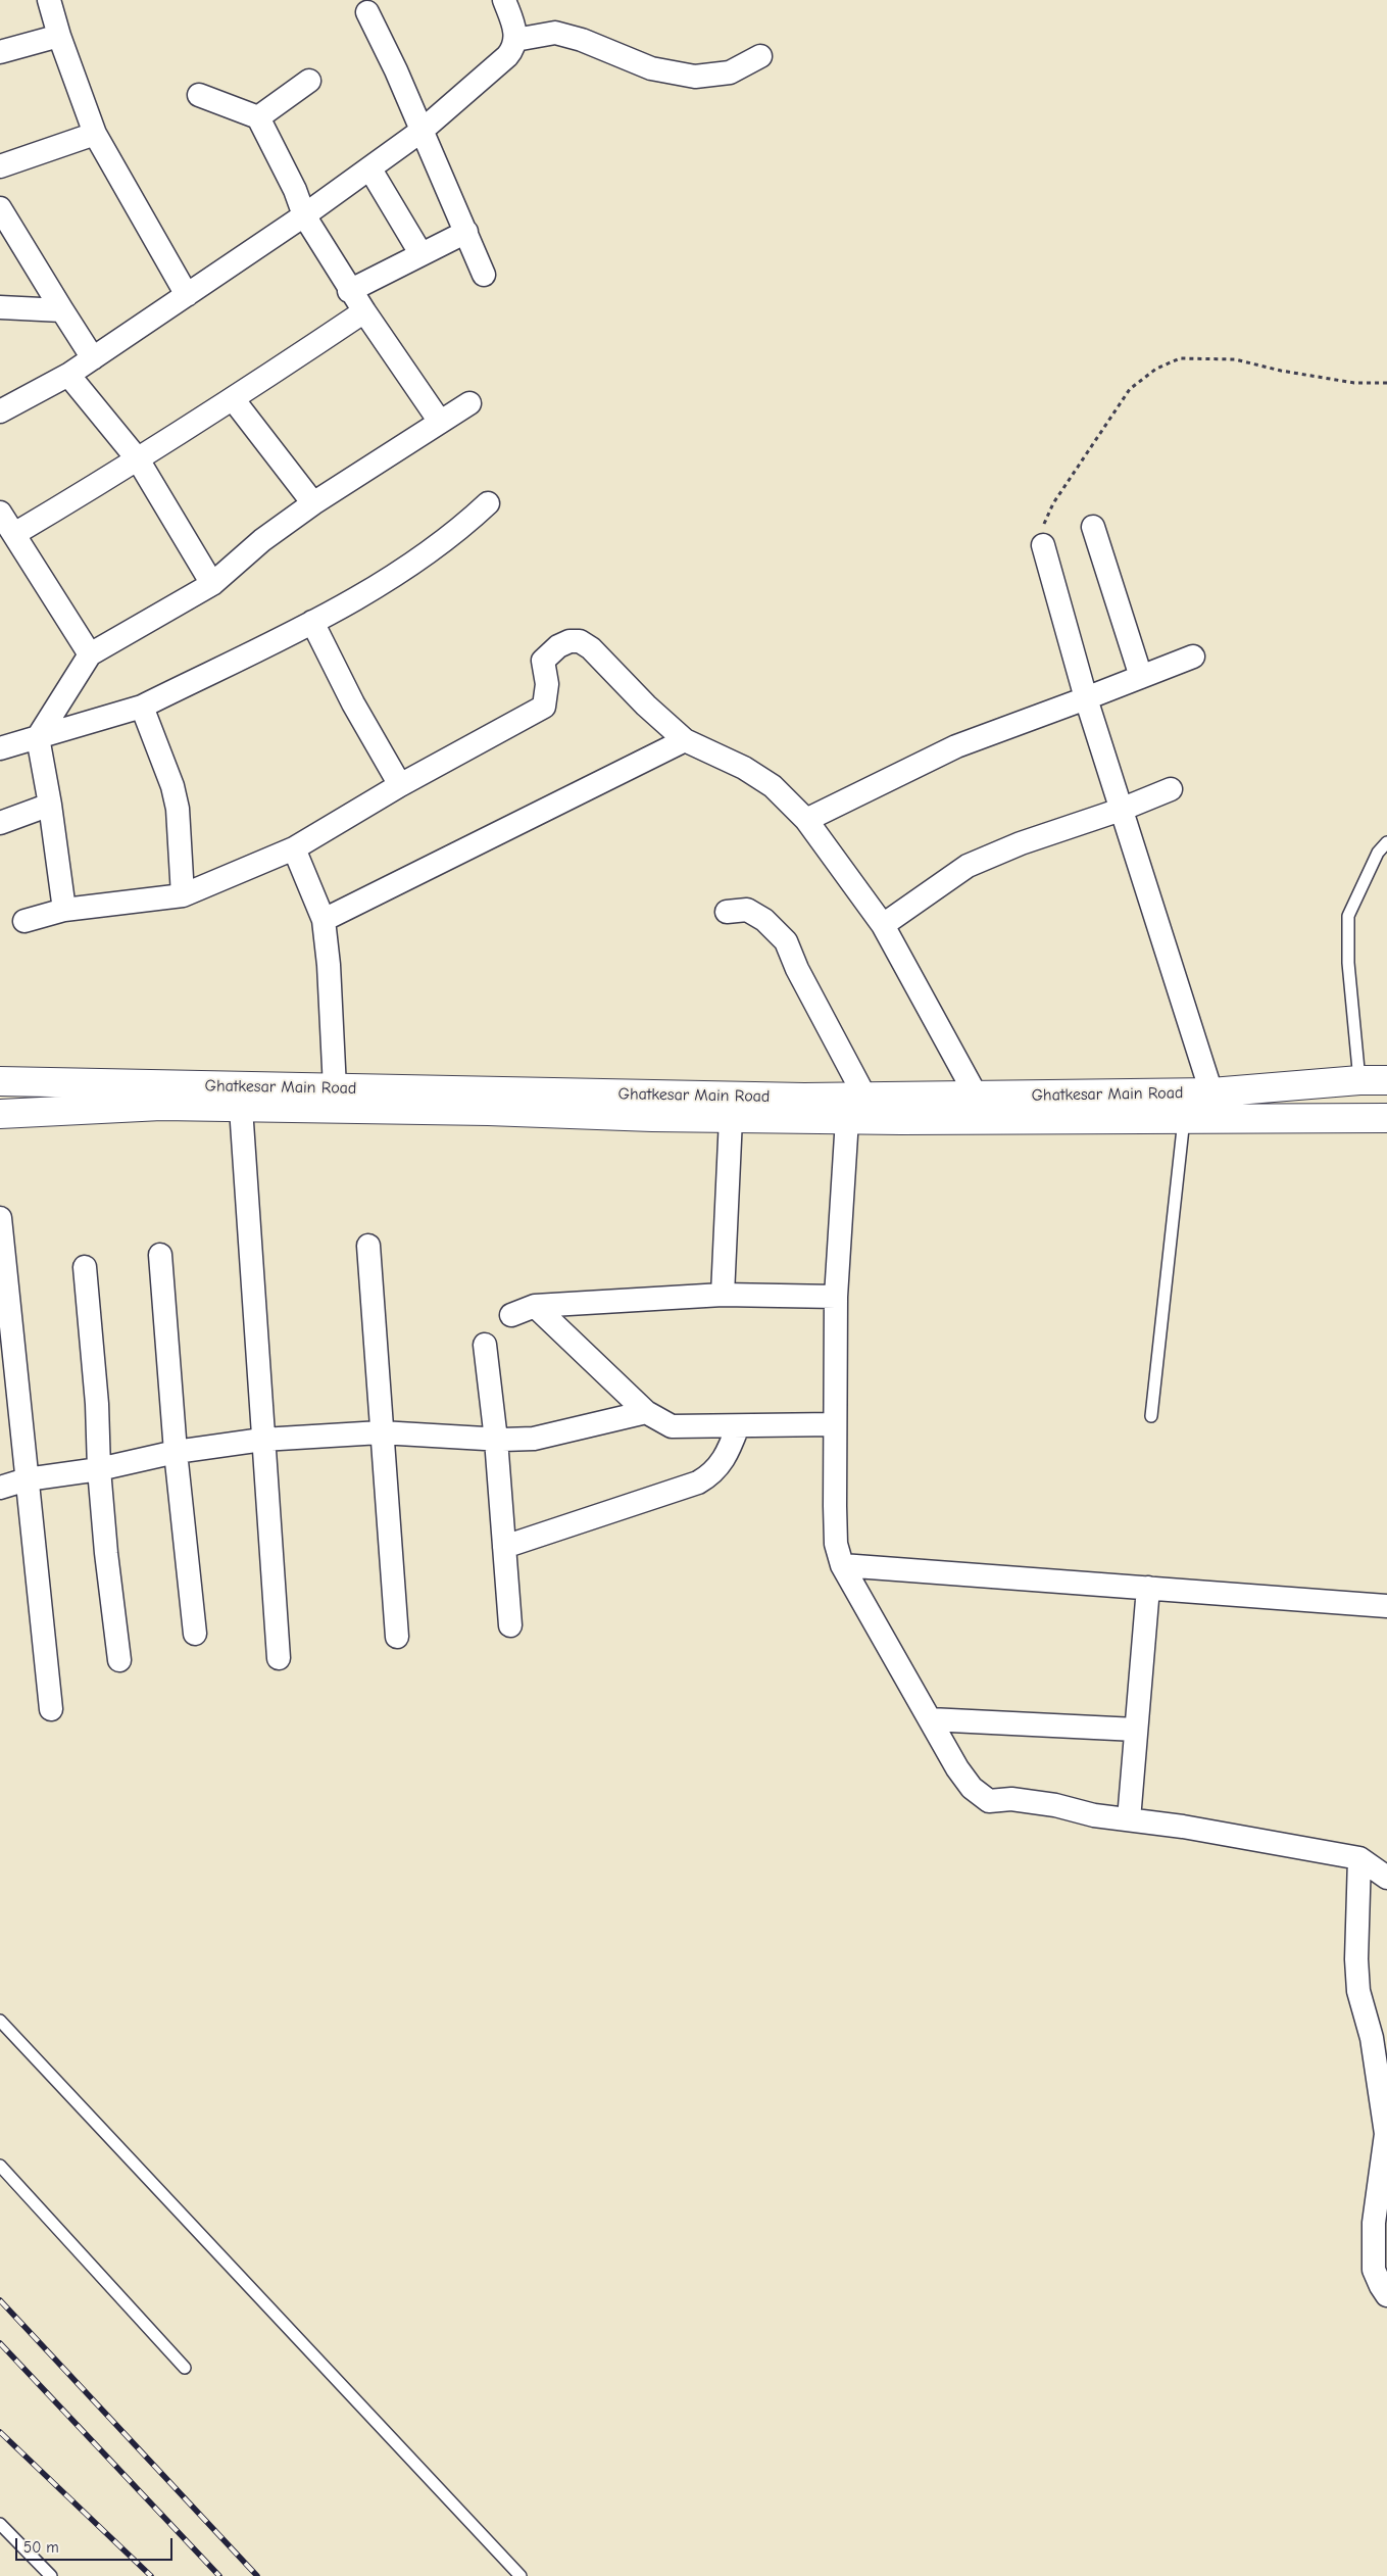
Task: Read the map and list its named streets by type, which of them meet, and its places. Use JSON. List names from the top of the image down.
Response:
{
  "streets": {
    "main road": ["Ghatkesar Main Road"]
  },
  "scale_bar": "50 m"
}
